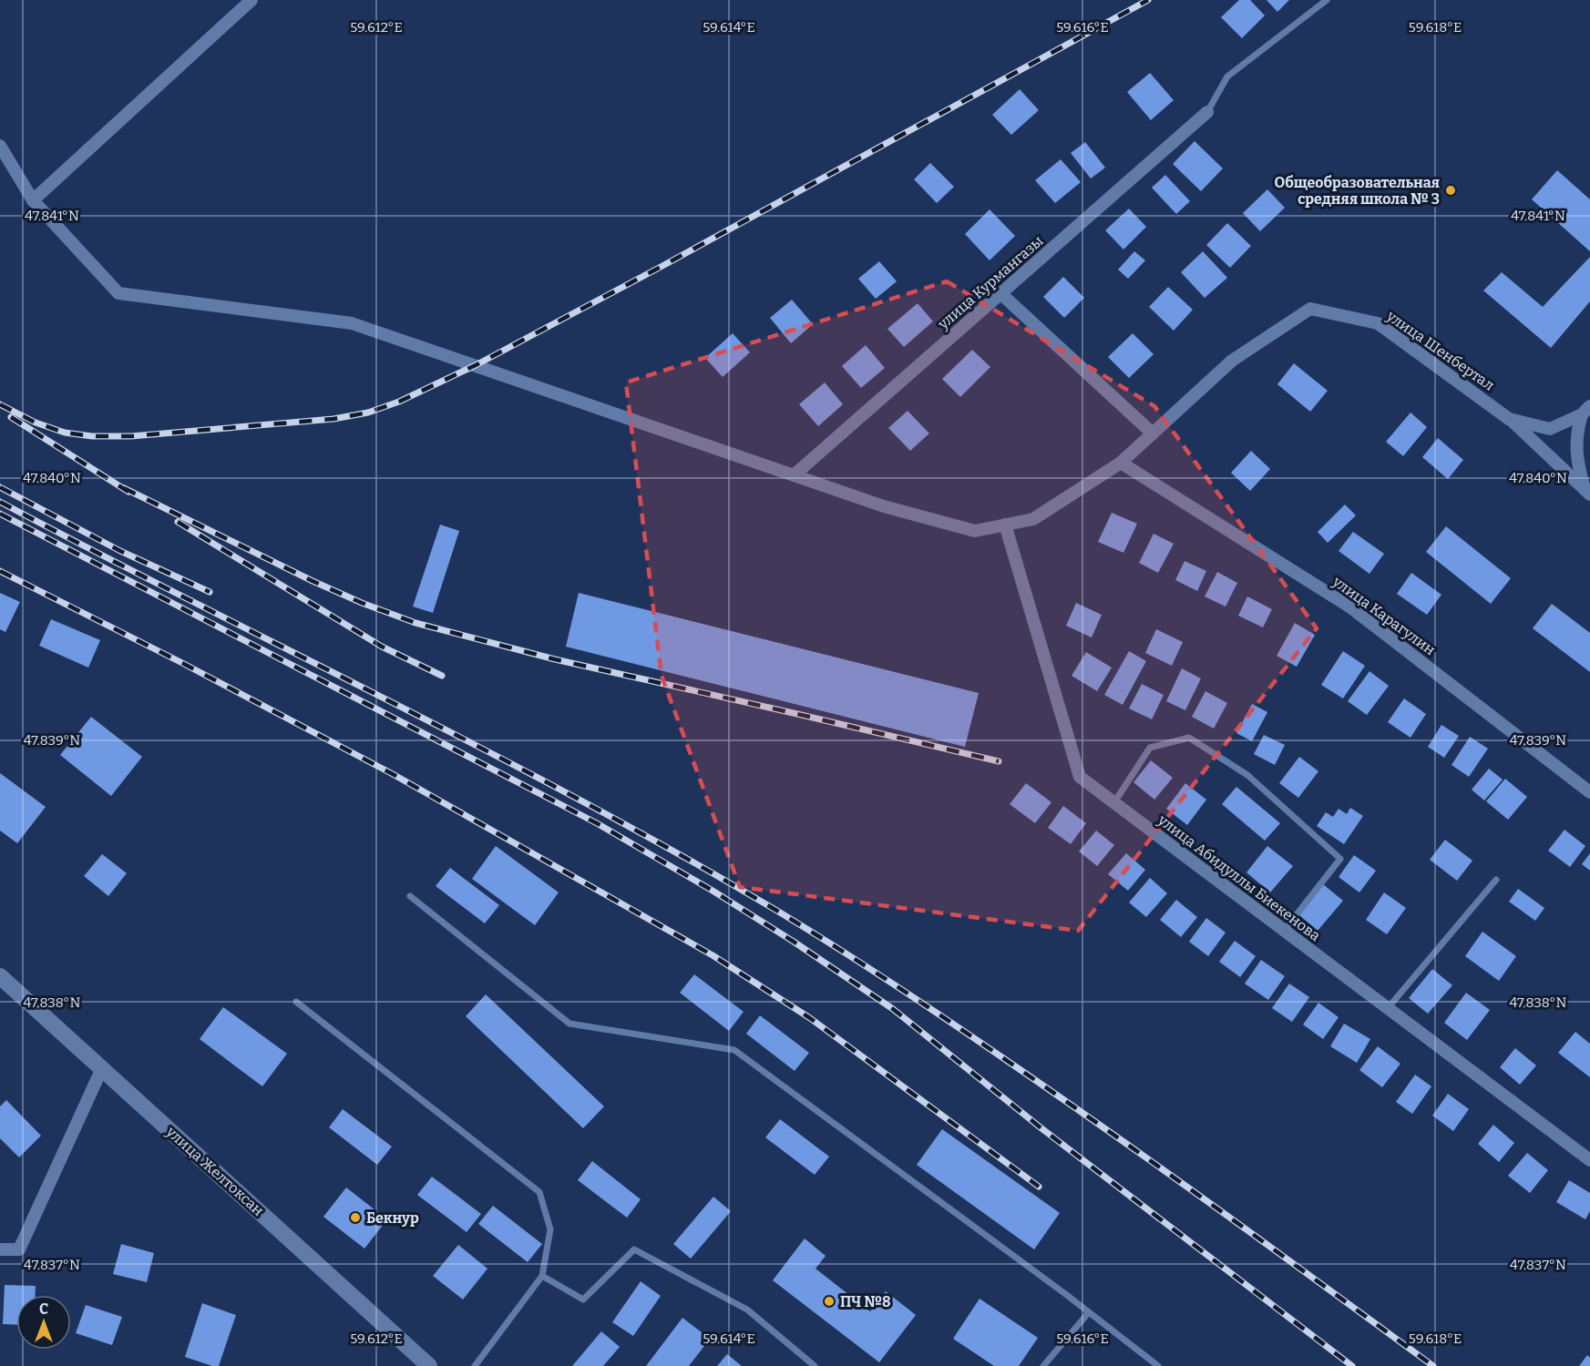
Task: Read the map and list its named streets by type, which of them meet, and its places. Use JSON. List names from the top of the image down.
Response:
{
  "streets": {
    "main road": ["улица Желтоксан"],
    "street": [
      "улица Курмангазы",
      "улица Шенбертал",
      "улица Карагулин",
      "улица Абидуллы Биекенова"
    ]
  },
  "crossings": [
    ["улица Курмангазы", "улица Шенбертал"],
    ["улица Шенбертал", "улица Карагулин"],
    ["улица Шенбертал", "улица Абидуллы Биекенова"]
  ],
  "places": ["Общеобразовательная средняя школа № 3", "Бекнур", "ПЧ №8"],
  "north": "top",
  "coordinates": [
    "59.612°E",
    "59.614°E",
    "59.616°E",
    "59.618°E",
    "47.841°N",
    "47.840°N",
    "47.839°N",
    "47.838°N",
    "47.837°N"
  ]
}
